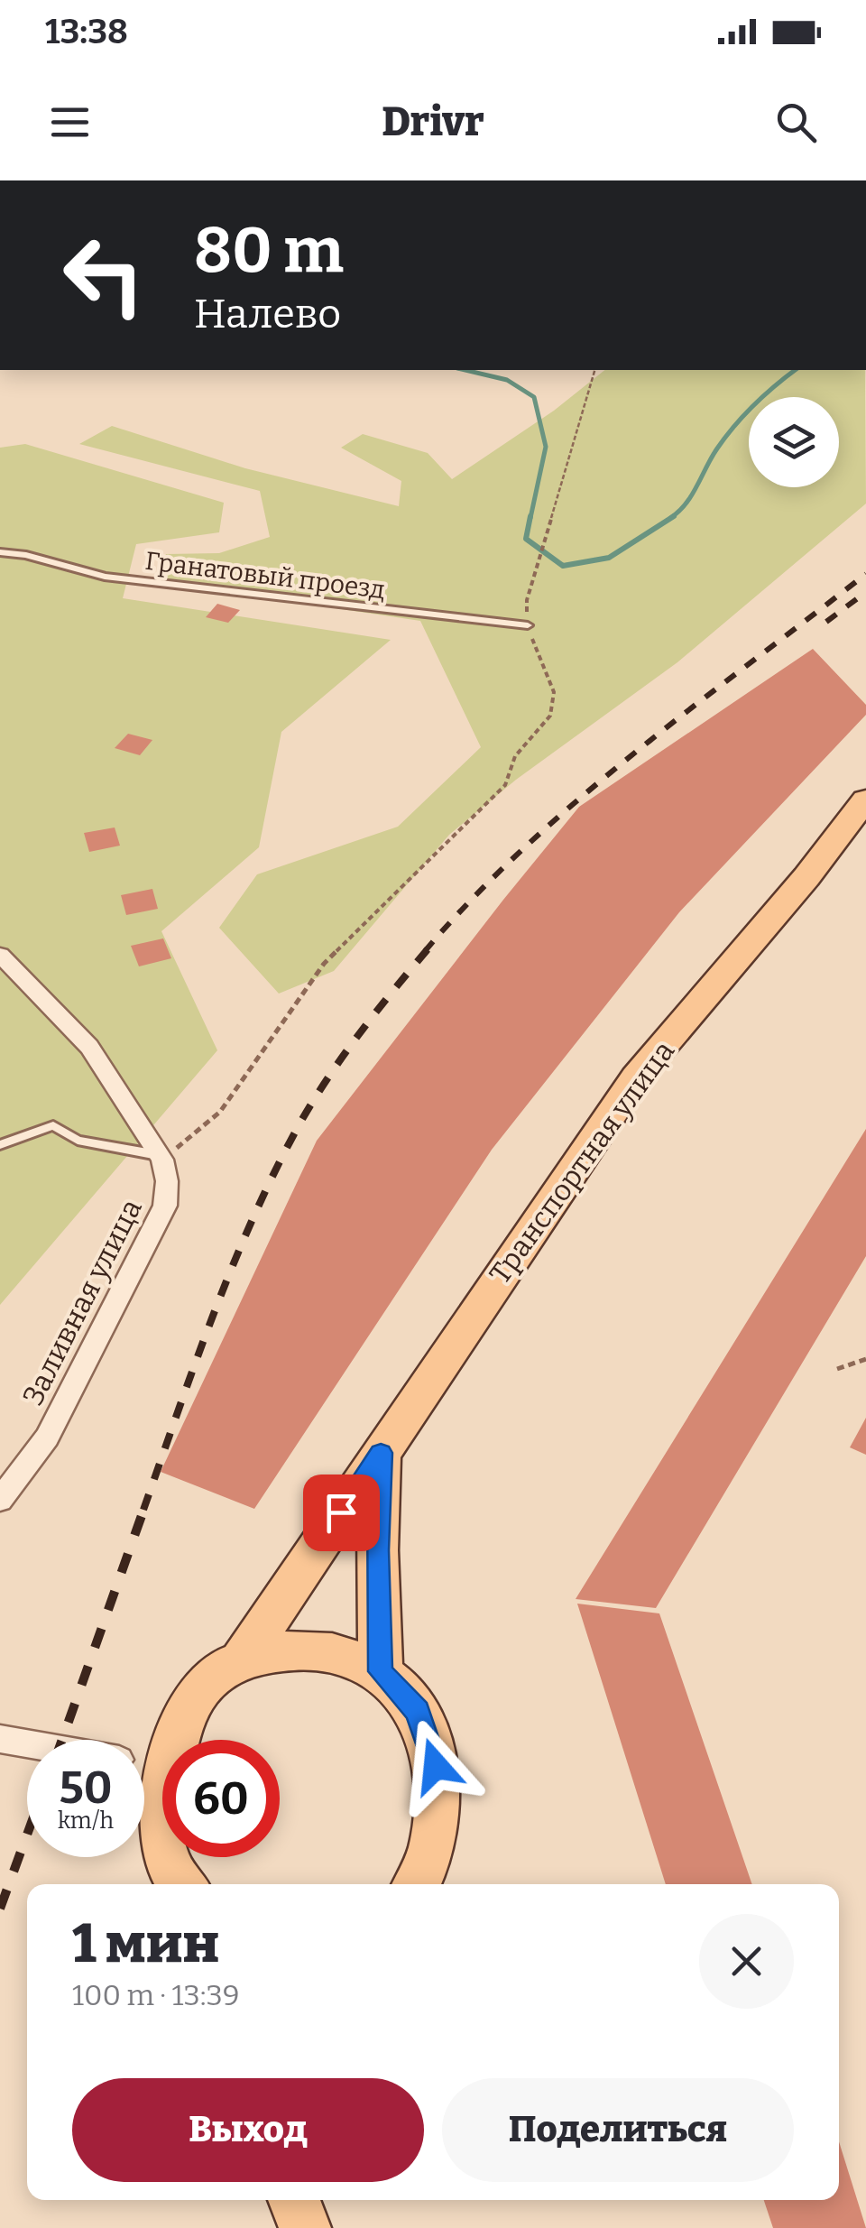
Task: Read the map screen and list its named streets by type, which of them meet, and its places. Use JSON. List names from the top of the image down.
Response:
{
  "streets": {
    "main road": ["Транспортная улица"],
    "street": ["Заливная улица"],
    "lane": ["Гранатовый проезд"]
  },
  "page": {
    "status": "13:38",
    "header": "Drivr",
    "turn": ["80 m", "Налево"],
    "speed": "50 km/h",
    "limit": "60",
    "heading": ["1 мин", "100 m · 13:39"],
    "buttons": ["Выход", "Поделиться"]
  }
}
